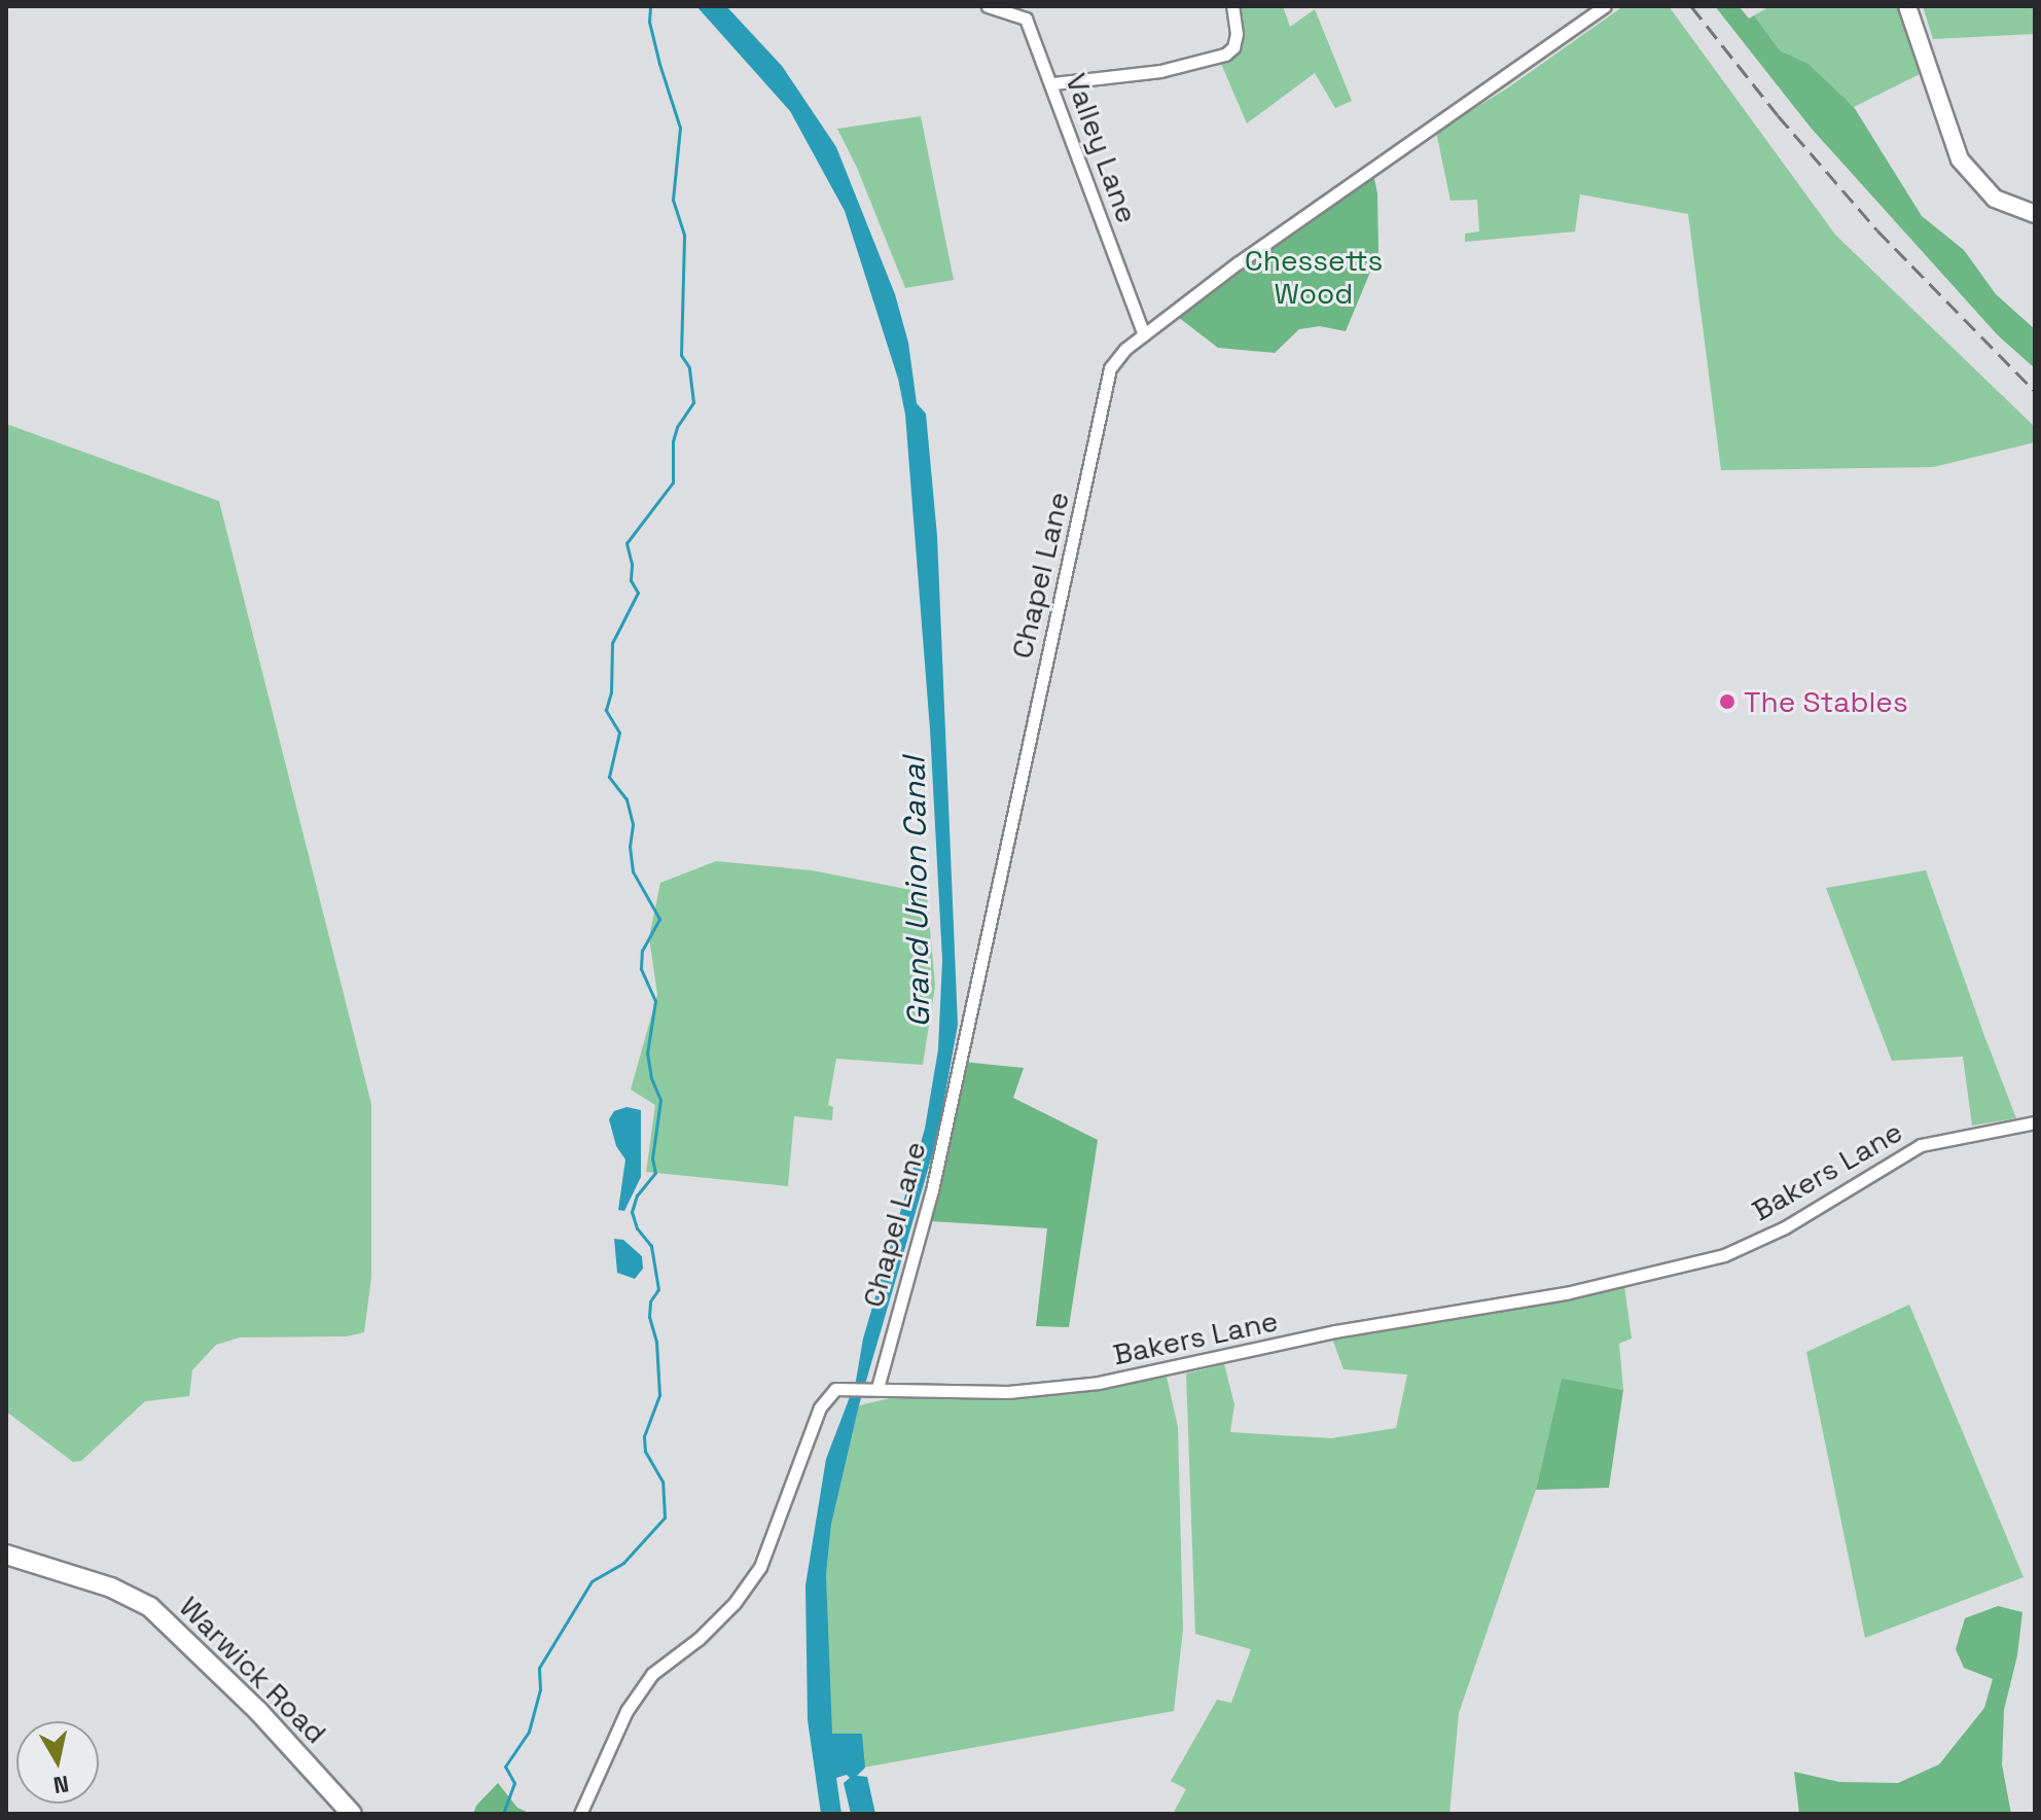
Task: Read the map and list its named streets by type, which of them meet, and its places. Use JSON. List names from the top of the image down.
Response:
{
  "streets": {
    "main road": ["Warwick Road"],
    "street": ["Valley Lane", "Chapel Lane", "Bakers Lane"]
  },
  "crossings": [
    ["Valley Lane", "Chapel Lane"],
    ["Chapel Lane", "Bakers Lane"]
  ],
  "water": ["Grand Union Canal"],
  "parks": ["Chessetts Wood"],
  "places": ["The Stables"],
  "north": "bottom"
}
